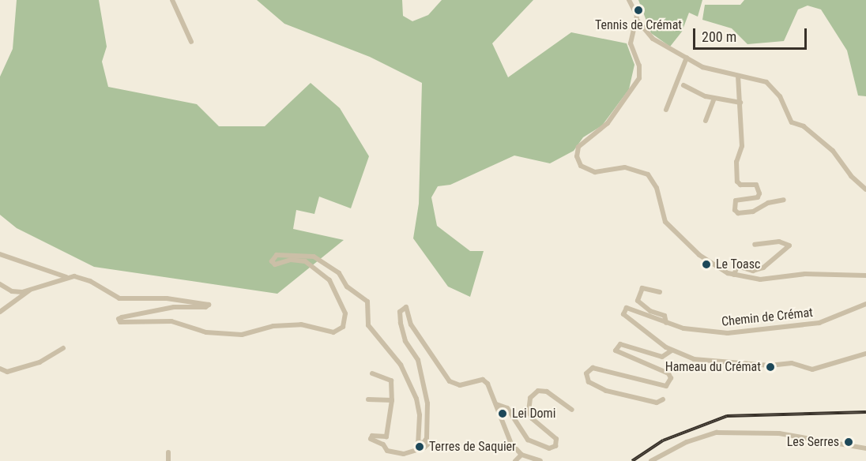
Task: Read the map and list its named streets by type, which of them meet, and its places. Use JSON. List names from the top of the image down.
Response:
{
  "streets": {
    "street": ["Chemin de Crémat"]
  },
  "places": [
    "Tennis de Crémat",
    "Le Toasc",
    "Hameau du Crémat",
    "Lei Domi",
    "Les Serres",
    "Terres de Saquier"
  ],
  "scale_bar": "200 m"
}
